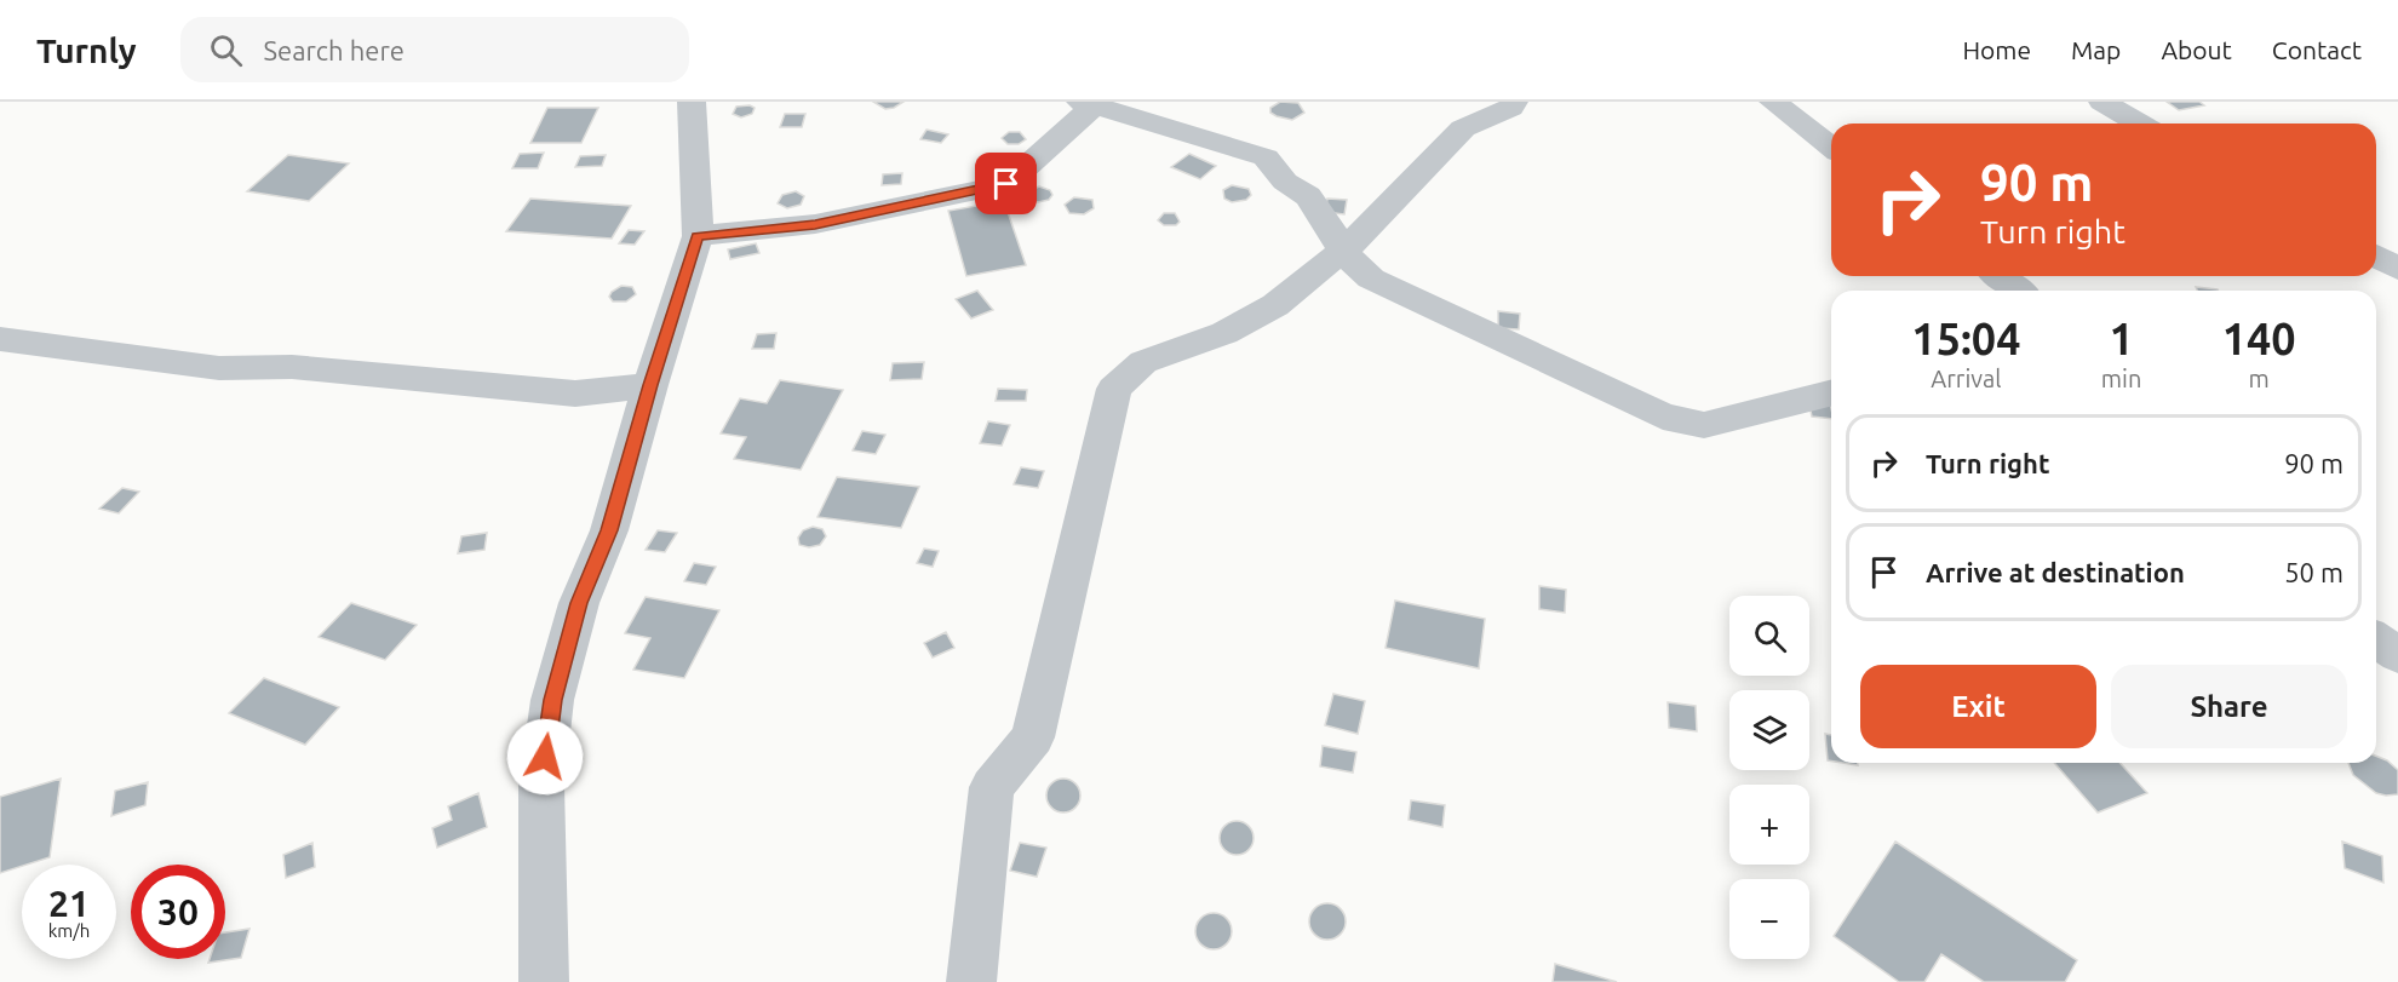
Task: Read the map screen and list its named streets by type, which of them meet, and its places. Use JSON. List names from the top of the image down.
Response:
{
  "page": {
    "header": "Turnly",
    "search": "Search here",
    "nav": [
      "Home",
      "Map",
      "About",
      "Contact"
    ],
    "turn": ["90 m", "Turn right"],
    "eta": [
      "15:04",
      "Arrival",
      "1",
      "min",
      "140",
      "m"
    ],
    "list": [
      {
        "name": "Turn right",
        "value": "90 m"
      },
      {
        "name": "Arrive at destination",
        "value": "50 m"
      }
    ],
    "map_buttons": ["+", "−"],
    "buttons": ["Exit", "Share"],
    "speed": "21 km/h",
    "limit": "30"
  }
}
